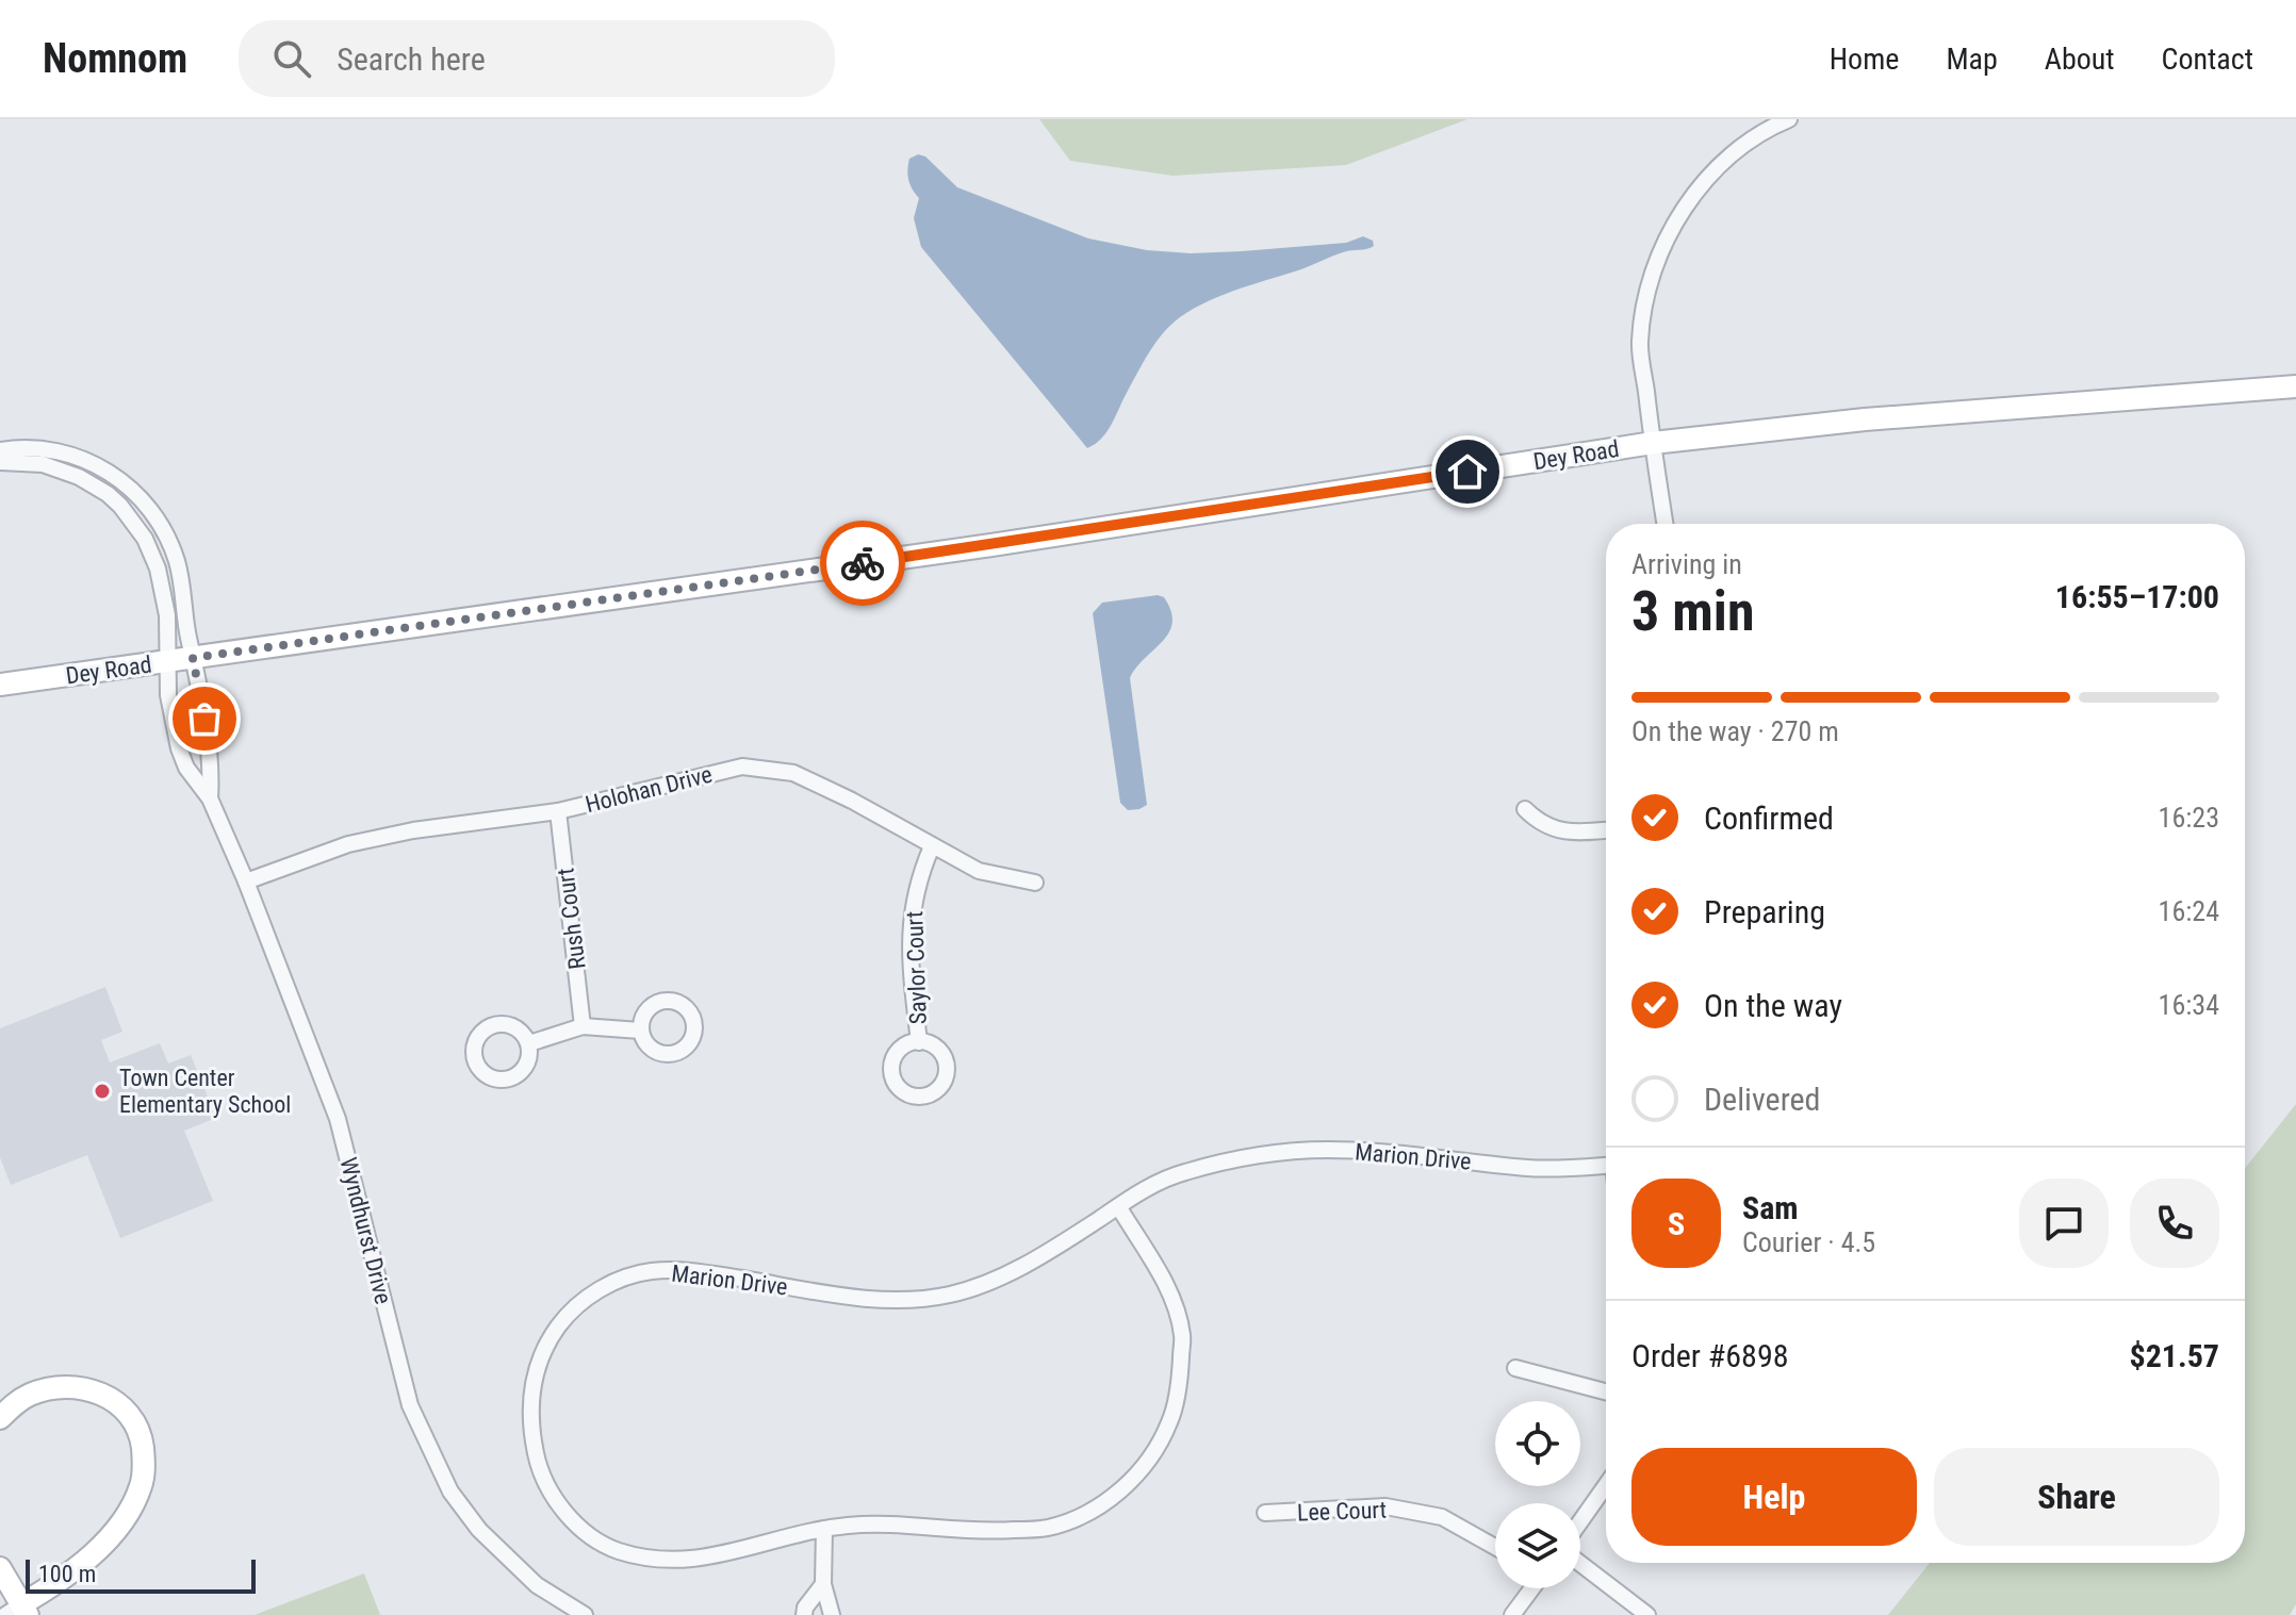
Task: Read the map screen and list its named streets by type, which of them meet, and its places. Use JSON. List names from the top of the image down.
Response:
{
  "streets": {
    "main road": ["Dey Road"],
    "street": [
      "Holohan Drive",
      "Rush Court",
      "Saylor Court",
      "Marion Drive",
      "Wyndhurst Drive",
      "Lee Court"
    ]
  },
  "crossings": [
    ["Dey Road", "Wyndhurst Drive"],
    ["Holohan Drive", "Rush Court"],
    ["Holohan Drive", "Saylor Court"],
    ["Holohan Drive", "Wyndhurst Drive"]
  ],
  "places": ["Town Center Elementary School"],
  "scale_bar": "100 m",
  "page": {
    "header": "Nomnom",
    "search": "Search here",
    "nav": [
      "Home",
      "Map",
      "About",
      "Contact"
    ],
    "heading": ["3 min", "Arriving in", "16:55–17:00"],
    "panel": [
      "Sam",
      "Courier · 4.5",
      "Order #6898",
      "$21.57"
    ],
    "bar": "On the way · 270 m",
    "list": [
      ["Confirmed", "16:23"],
      ["Preparing", "16:24"],
      ["On the way", "16:34"],
      "Delivered"
    ],
    "round": "S",
    "buttons": ["Help", "Share"],
    "scale": "100 m"
  }
}
